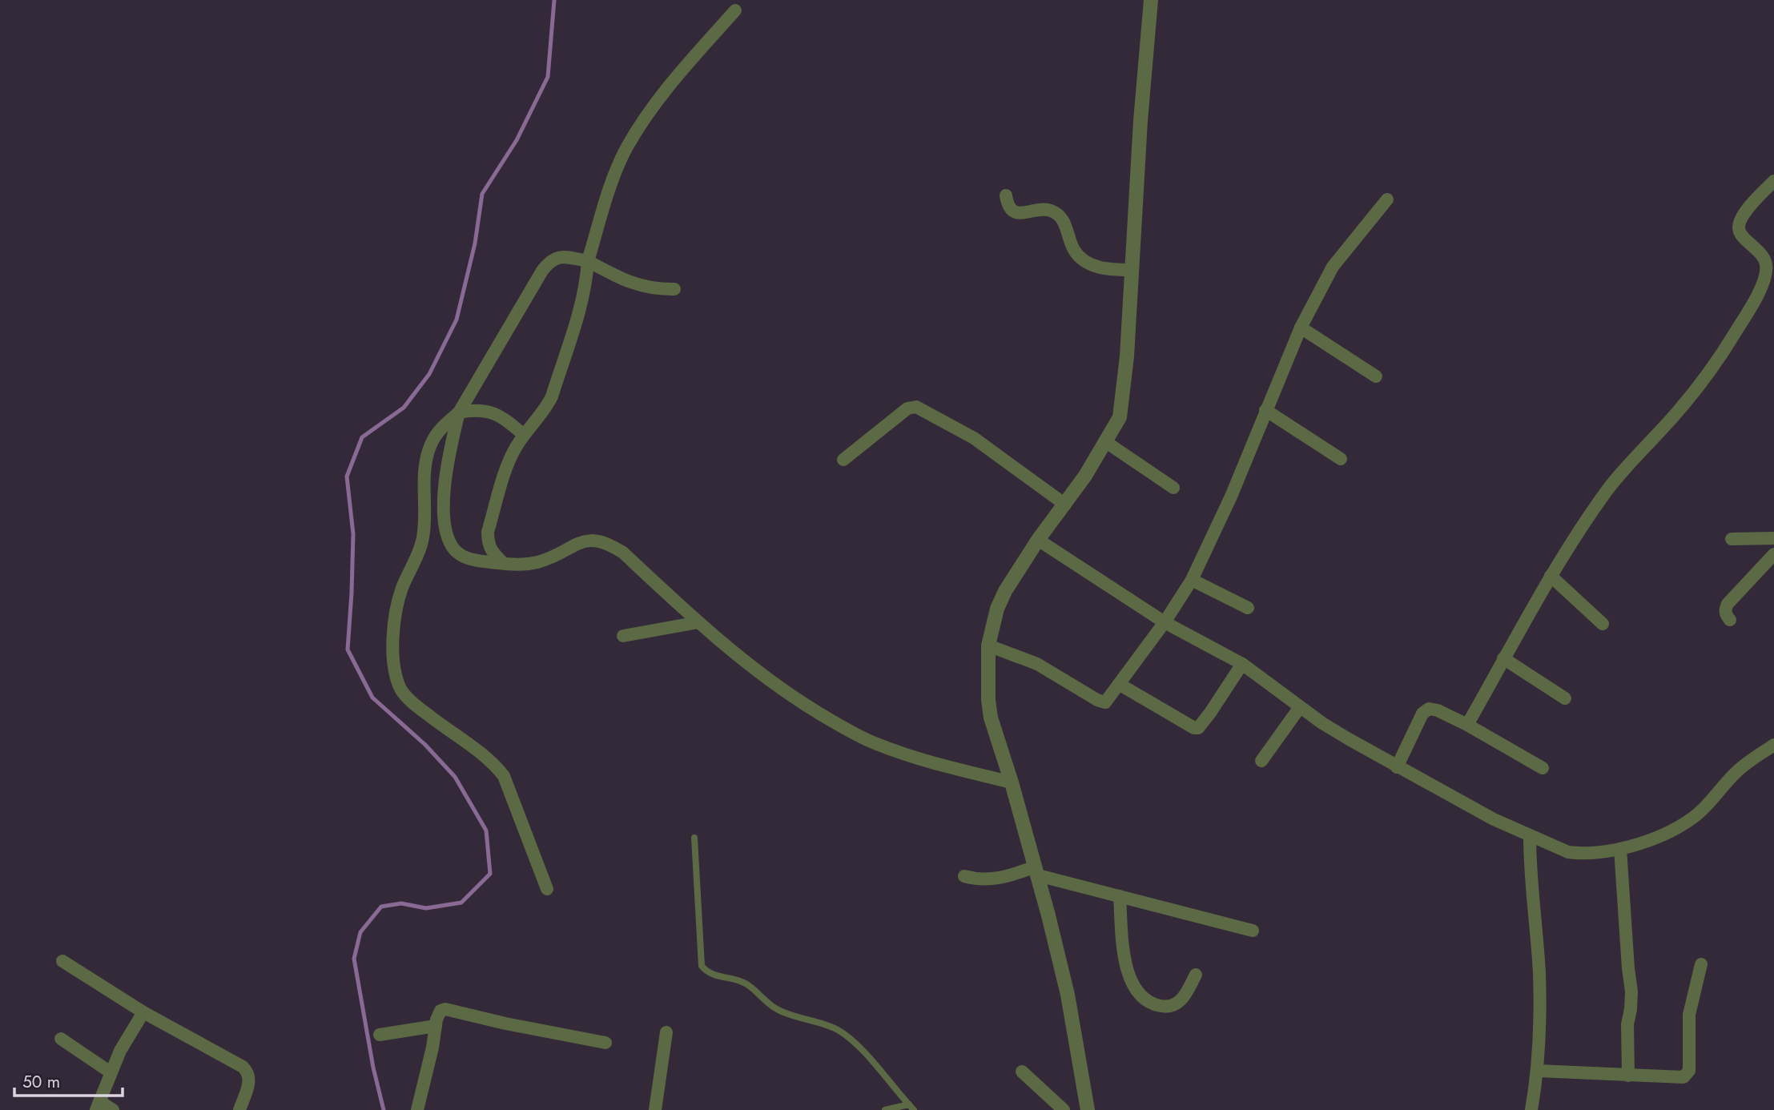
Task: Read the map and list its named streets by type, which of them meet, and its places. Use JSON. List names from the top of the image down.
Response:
{
  "scale_bar": "50 m"
}
